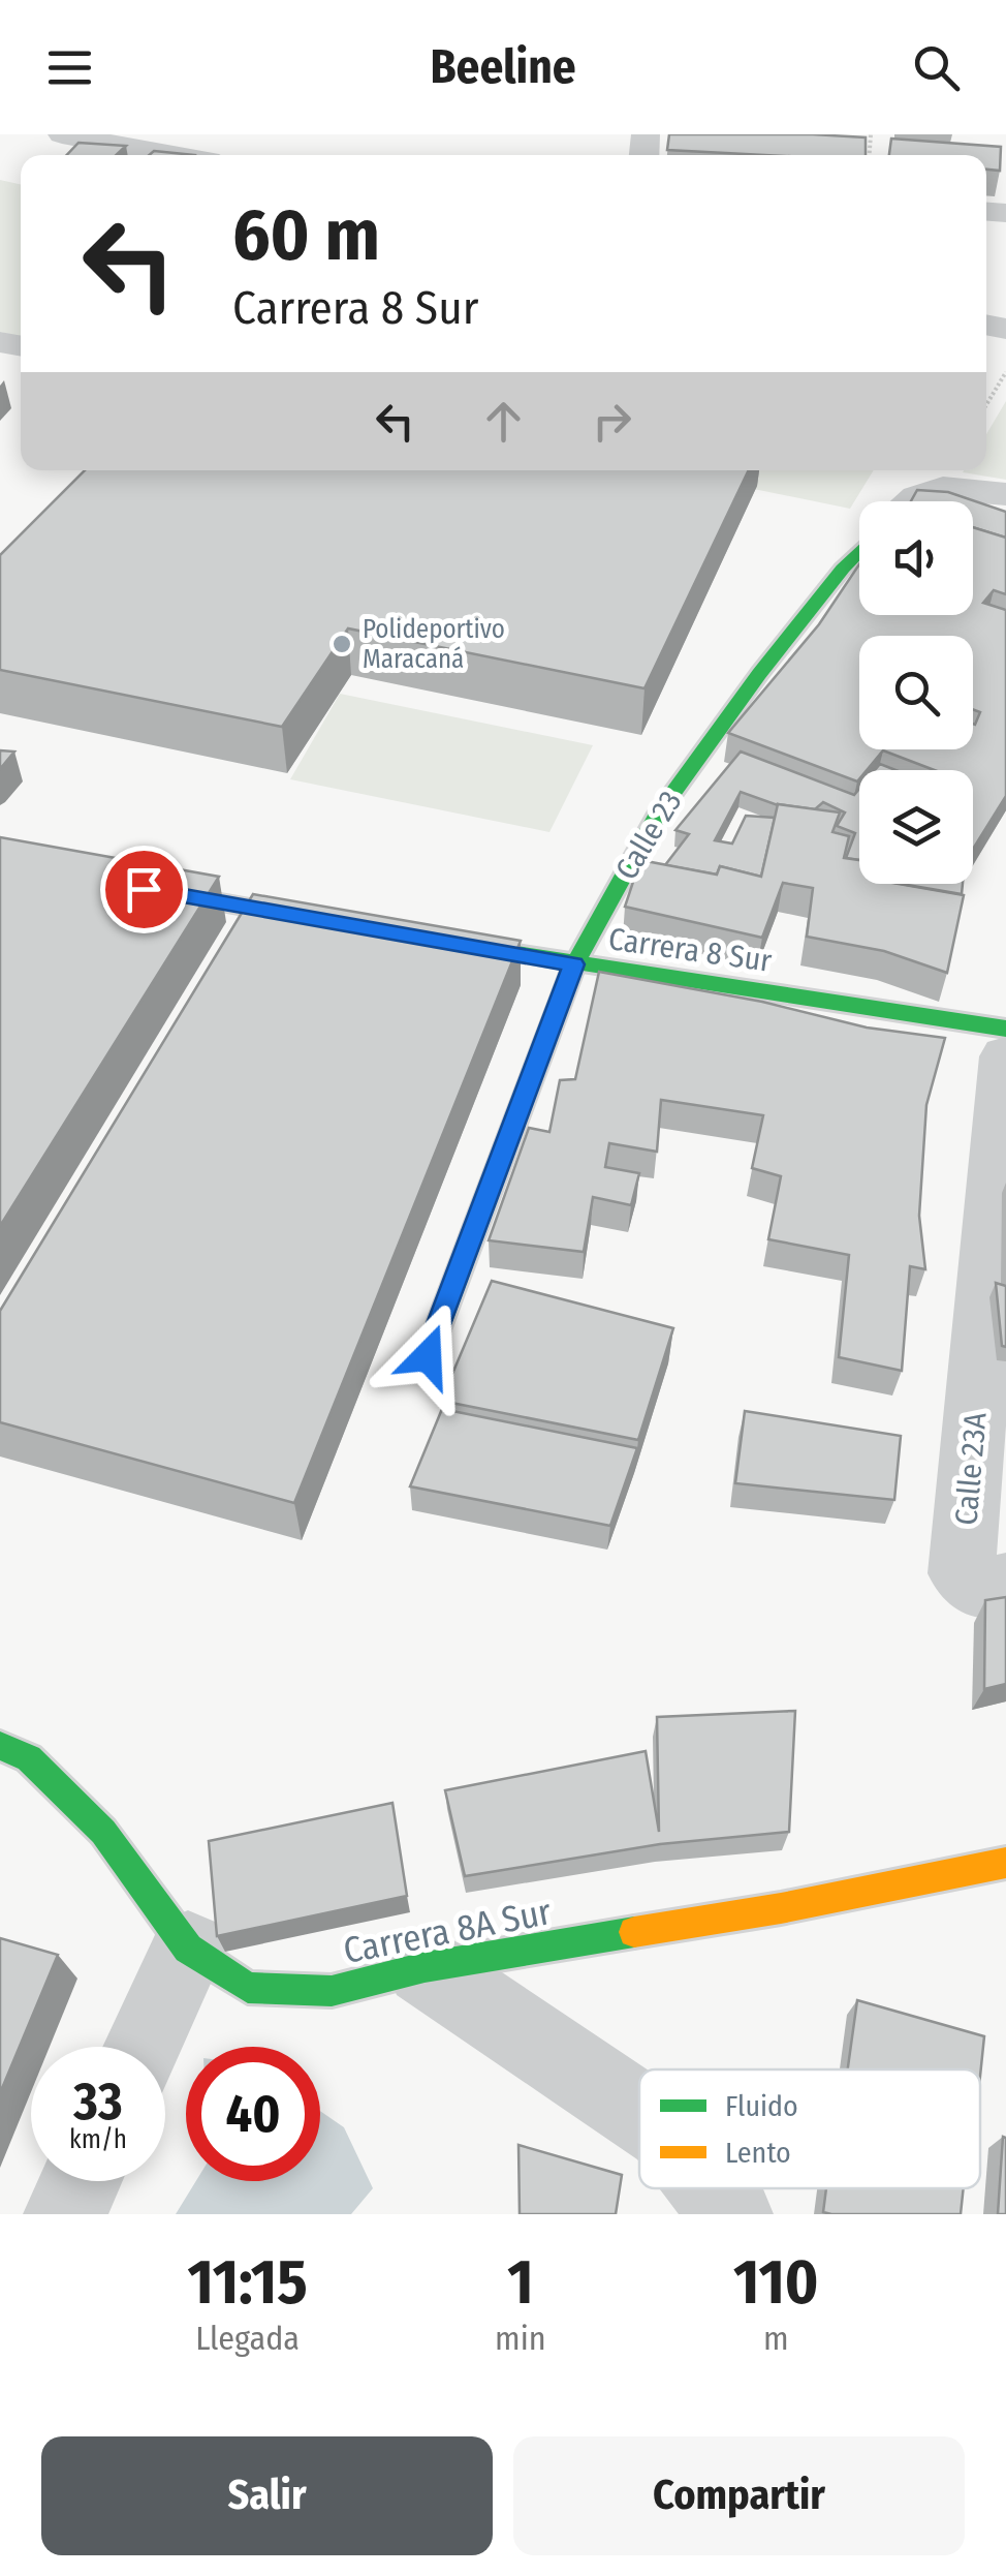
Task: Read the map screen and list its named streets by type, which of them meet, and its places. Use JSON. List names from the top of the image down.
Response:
{
  "streets": {
    "street": [
      "Calle 23",
      "Carrera 8 Sur",
      "Calle 23A",
      "Carrera 8A Sur"
    ]
  },
  "crossings": [
    ["Calle 23", "Carrera 8 Sur"]
  ],
  "places": ["Polideportivo Maracaná"],
  "legend": ["Fluido", "Lento"],
  "page": {
    "header": "Beeline",
    "turn": ["60 m", "Carrera 8 Sur"],
    "speed": "33 km/h",
    "limit": "40",
    "eta": [
      "11:15",
      "Llegada",
      "1",
      "min",
      "110",
      "m"
    ],
    "buttons": ["Salir", "Compartir"]
  }
}
